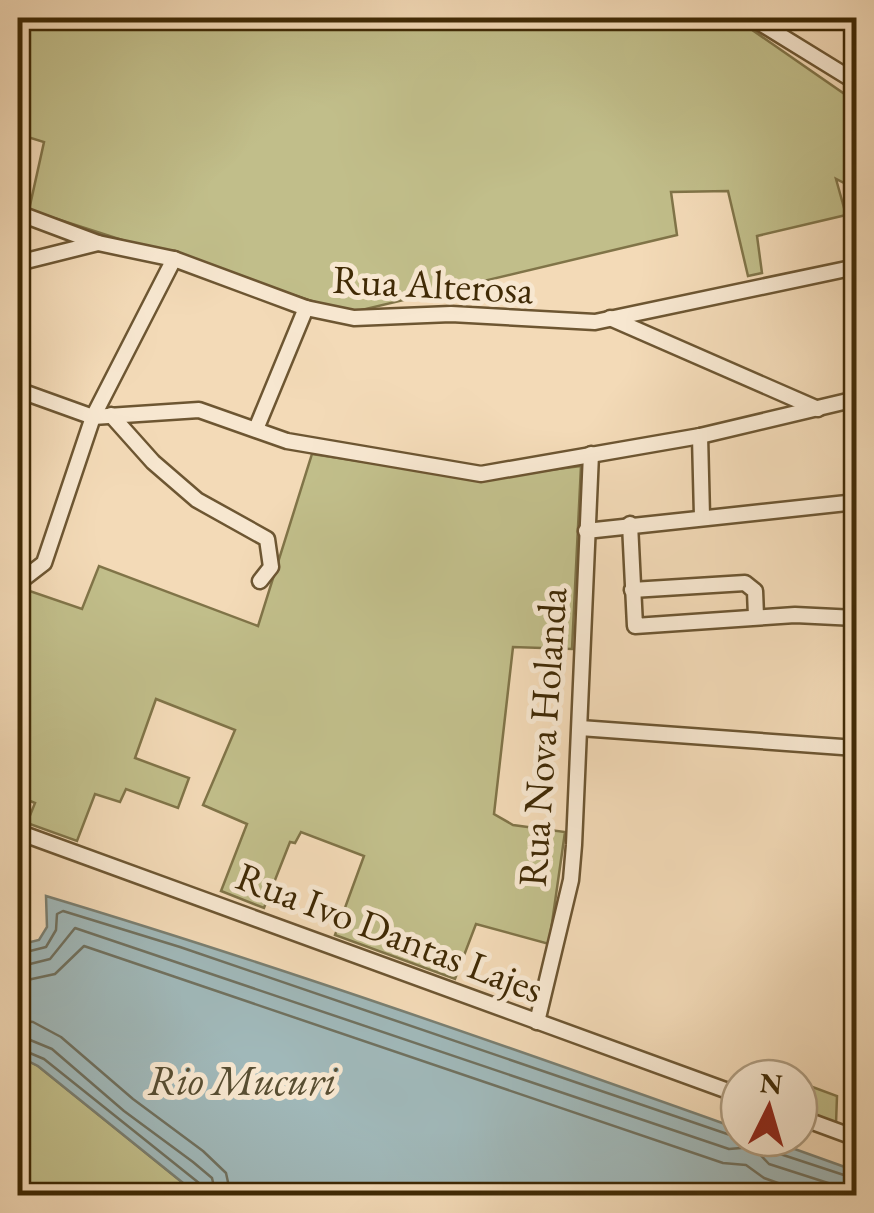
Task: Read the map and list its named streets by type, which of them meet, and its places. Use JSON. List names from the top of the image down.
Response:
{
  "streets": {
    "street": ["Rua Alterosa", "Rua Nova Holanda", "Rua Ivo Dantas Lajes"]
  },
  "crossings": [
    ["Rua Nova Holanda", "Rua Ivo Dantas Lajes"]
  ],
  "water": ["Rio Mucuri"],
  "north": "top"
}
